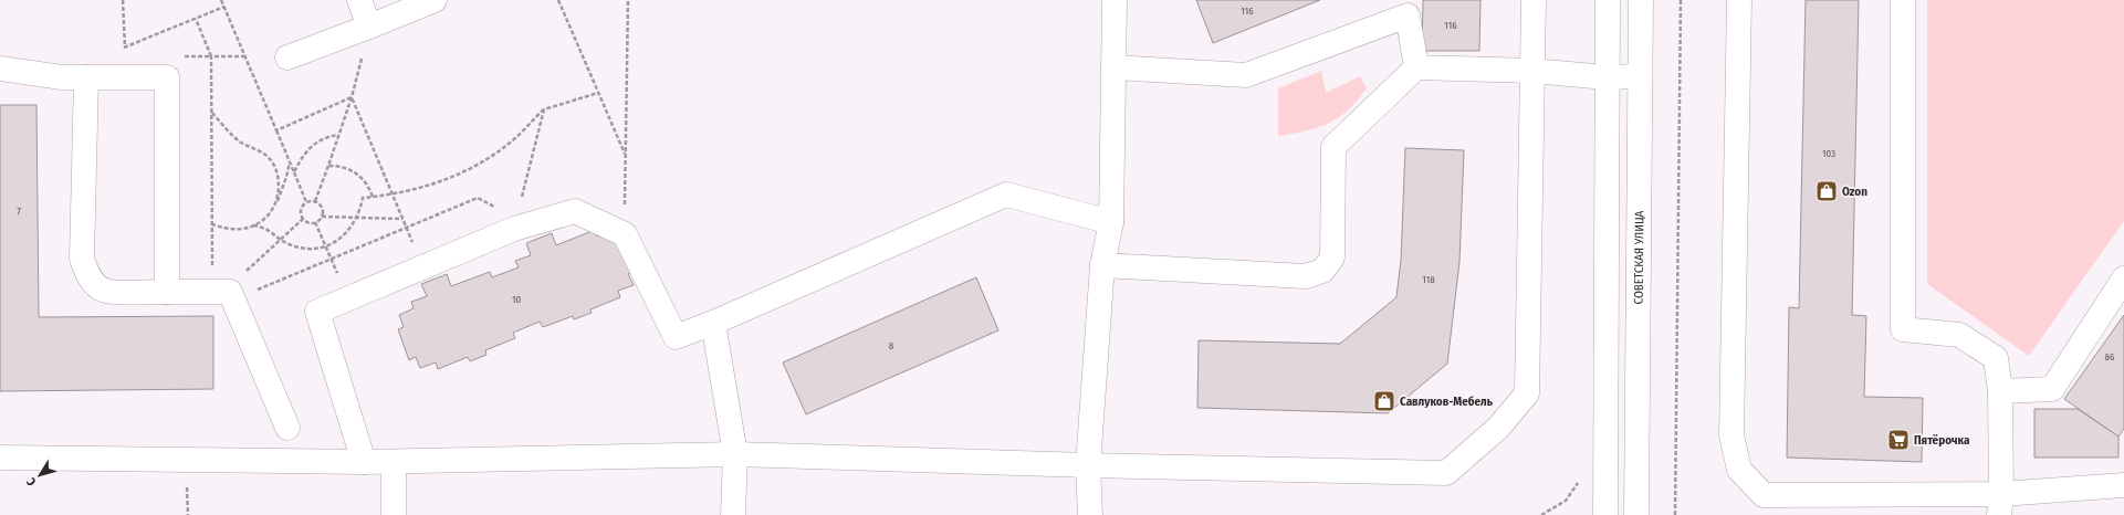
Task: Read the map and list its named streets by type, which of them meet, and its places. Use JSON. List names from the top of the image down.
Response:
{
  "streets": {
    "main road": ["СОВЕТСКАЯ УЛИЦА"]
  },
  "places": {
    "shop": ["Ozon", "Савлуков-Мебель"],
    "supermarket": ["Пятёрочка"]
  },
  "house_numbers": [
    "116",
    "116",
    "103",
    "7",
    "118",
    "10",
    "8",
    "86"
  ],
  "north": "bottom left"
}
